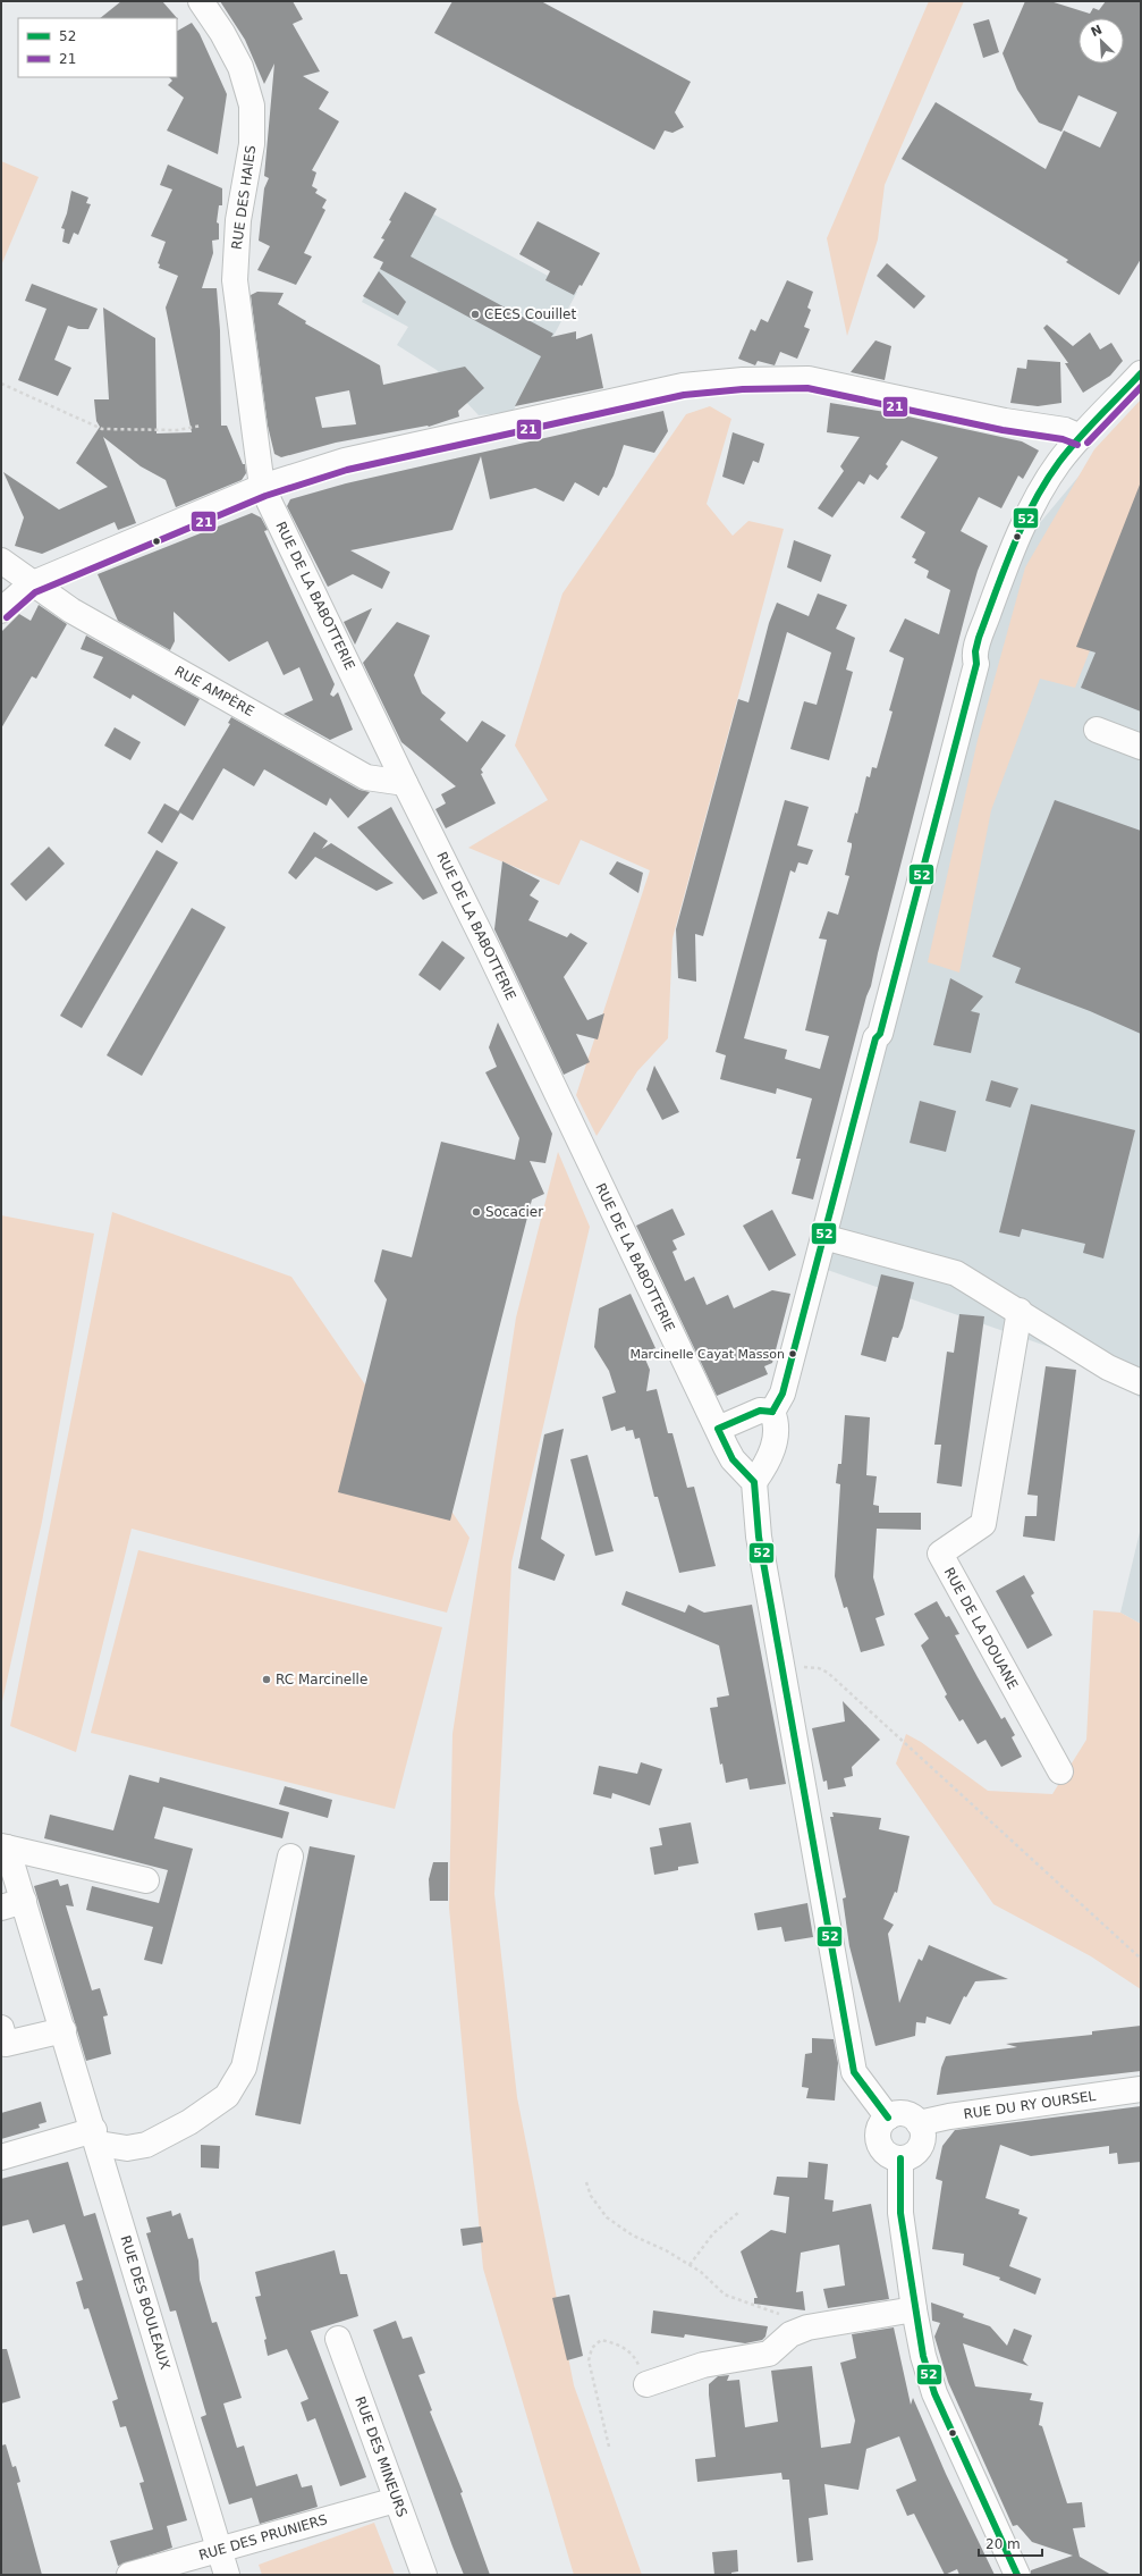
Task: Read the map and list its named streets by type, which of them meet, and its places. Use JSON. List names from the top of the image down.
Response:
{
  "streets": {
    "street": [
      "RUE DES HAIES",
      "RUE DE LA BABOTTERIE",
      "RUE AMPÈRE",
      "RUE DE LA DOUANE",
      "RUE DU RY OURSEL",
      "RUE DES BOULEAUX",
      "RUE DES MINEURS",
      "RUE DES PRUNIERS"
    ]
  },
  "crossings": [
    ["RUE DES HAIES", "RUE DE LA BABOTTERIE"],
    ["RUE DE LA BABOTTERIE", "RUE AMPÈRE"],
    ["RUE DES BOULEAUX", "RUE DES PRUNIERS"],
    ["RUE DES MINEURS", "RUE DES PRUNIERS"]
  ],
  "places": [
    "CECS Couillet",
    "Socacier",
    "Marcinelle Cayat Masson",
    "RC Marcinelle"
  ],
  "lines": ["transit line 52", "transit line 21"],
  "legend": ["52", "21"],
  "scale_bar": "20 m",
  "north": "top left"
}
